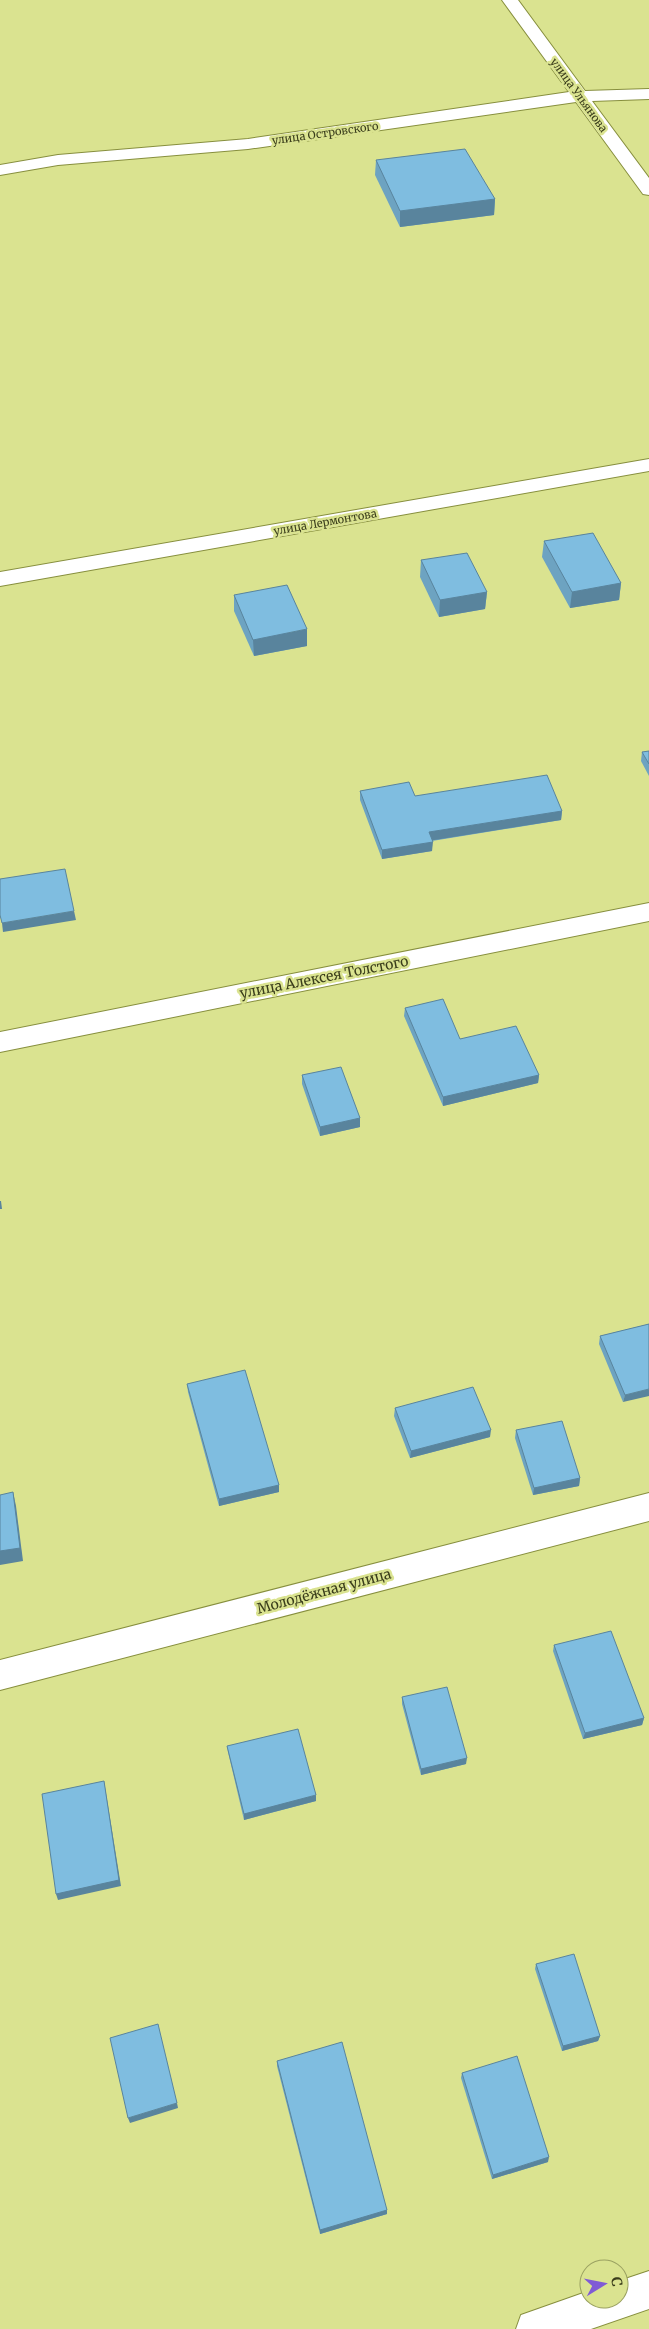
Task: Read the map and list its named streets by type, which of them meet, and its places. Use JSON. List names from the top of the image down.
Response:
{
  "streets": {
    "street": [
      "улица Ульянова",
      "улица Островского",
      "улица Лермонтова",
      "улица Алексея Толстого",
      "Молодёжная улица"
    ]
  },
  "crossings": [
    ["улица Ульянова", "улица Островского"]
  ],
  "north": "right"
}
